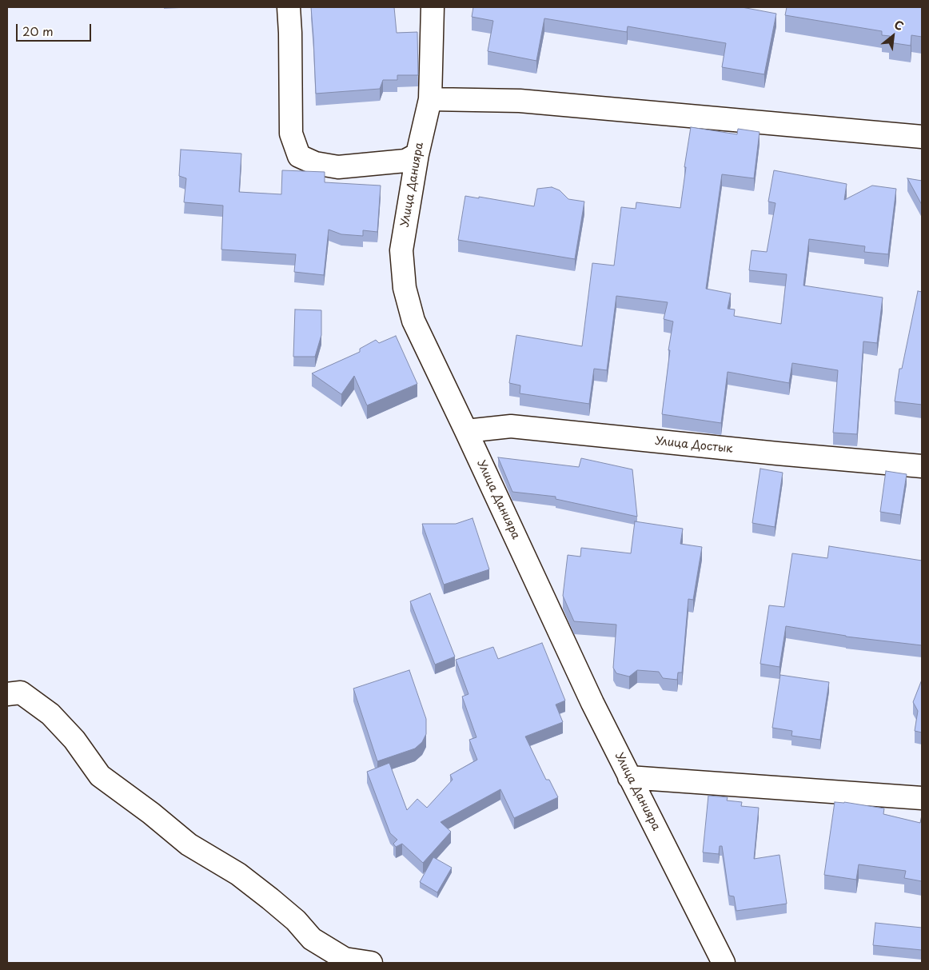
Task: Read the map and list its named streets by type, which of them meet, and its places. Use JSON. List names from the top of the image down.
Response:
{
  "streets": {
    "street": ["Улица Данияра", "Улица Достык"]
  },
  "crossings": [
    ["Улица Данияра", "Улица Достык"]
  ],
  "scale_bar": "20 m",
  "north": "top right"
}
